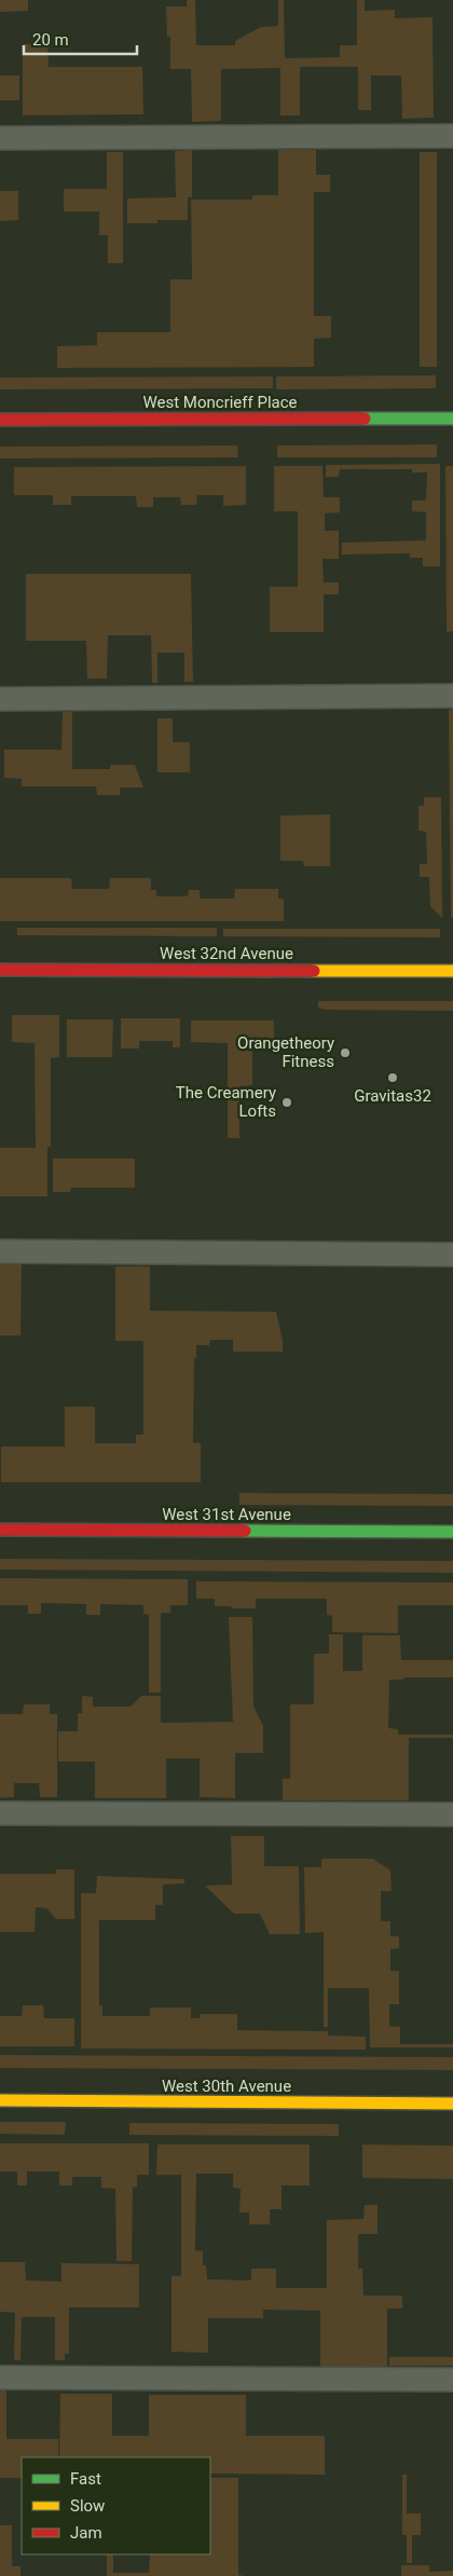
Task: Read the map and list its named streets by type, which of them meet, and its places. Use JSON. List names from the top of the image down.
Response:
{
  "streets": {
    "street": [
      "West Moncrieff Place",
      "West 32nd Avenue",
      "West 31st Avenue",
      "West 30th Avenue"
    ]
  },
  "places": ["Orangetheory Fitness", "Gravitas32", "The Creamery Lofts"],
  "legend": ["Fast", "Slow", "Jam"],
  "scale_bar": "20 m"
}
